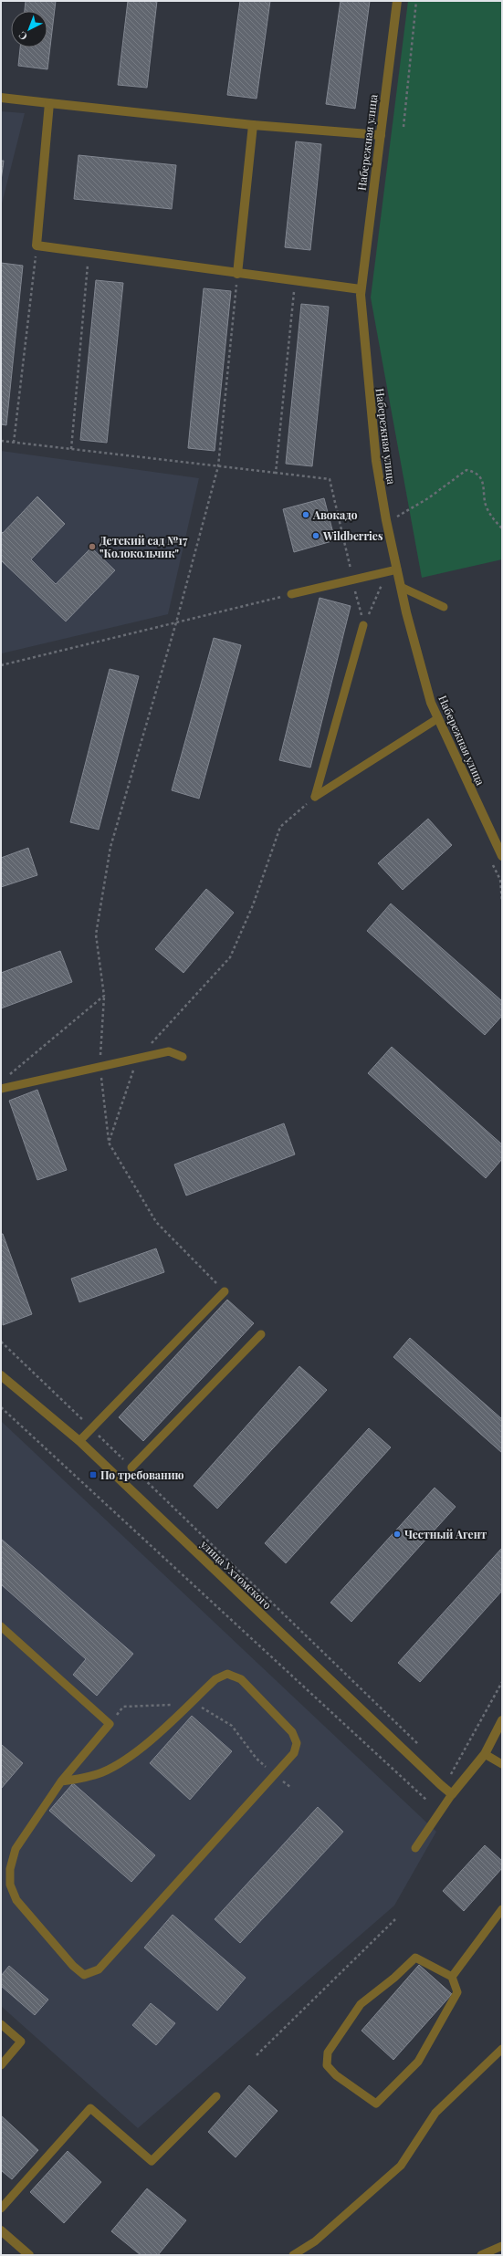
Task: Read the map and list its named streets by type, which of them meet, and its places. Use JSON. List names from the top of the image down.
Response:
{
  "streets": {
    "street": ["Набережная улица", "улица Ухтомского"]
  },
  "places": {
    "other": [
      "Авокадо",
      "Wildberries",
      "Детский сад №17 \"Колокольчик\"",
      "Честный Агент"
    ],
    "transit": ["По требованию"]
  },
  "north": "bottom left"
}
